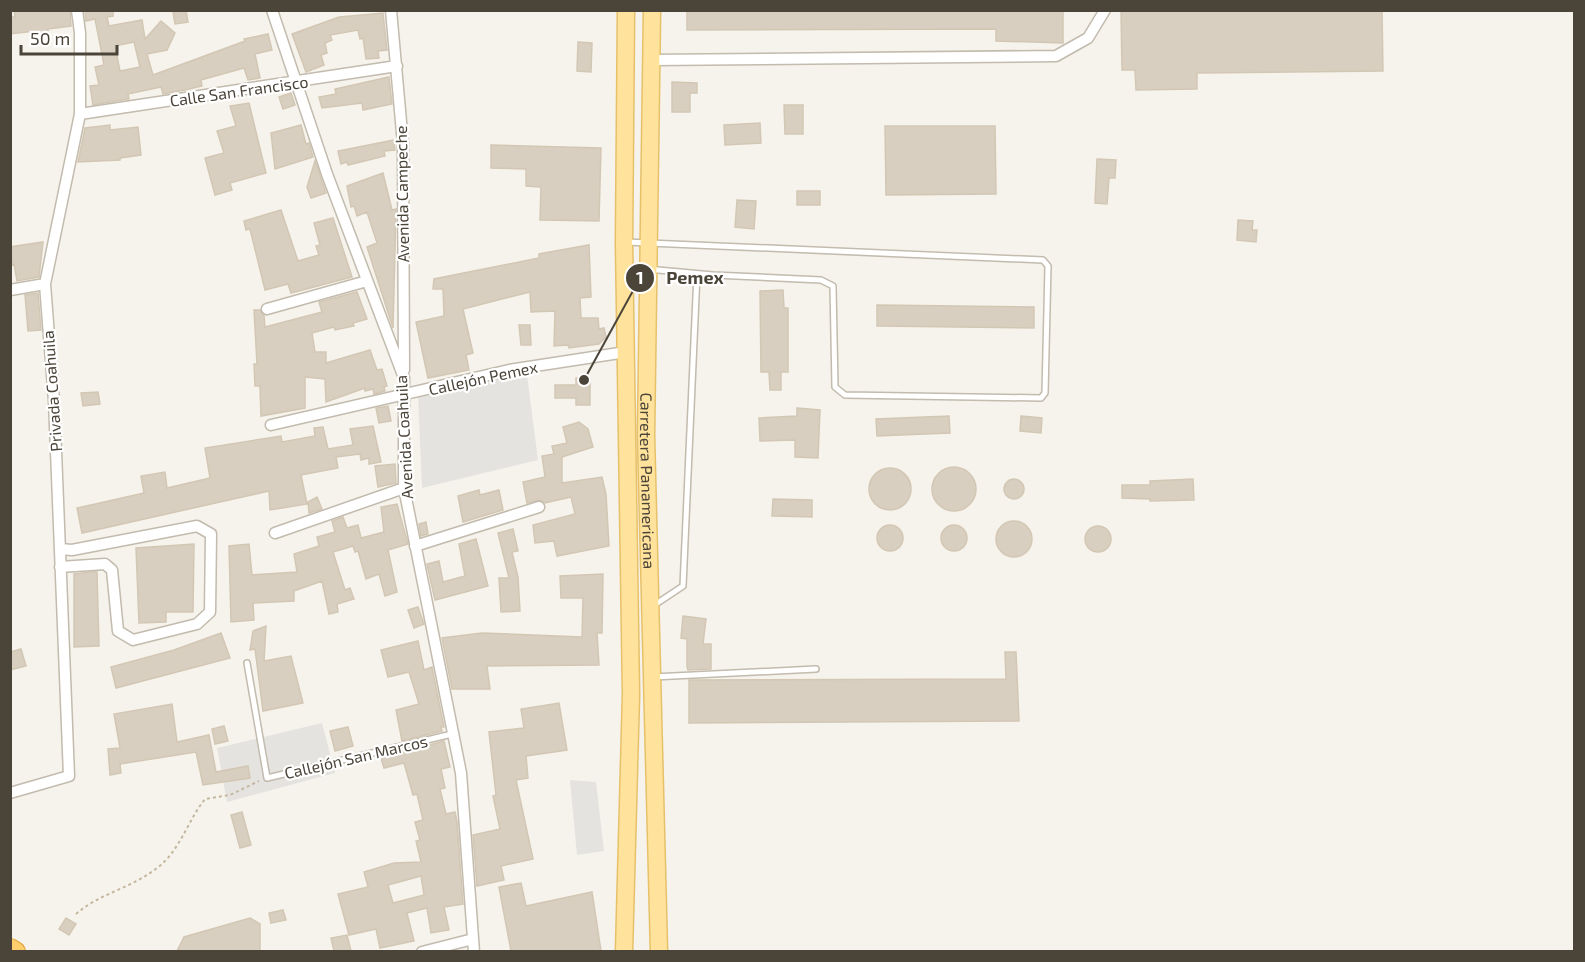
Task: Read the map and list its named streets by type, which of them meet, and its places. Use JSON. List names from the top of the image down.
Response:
{
  "streets": {
    "main road": ["Carretera Panamericana"],
    "street": [
      "Calle San Francisco",
      "Avenida Campeche",
      "Callejón Pemex",
      "Privada Coahuila",
      "Avenida Coahuila"
    ],
    "lane": ["Callejón San Marcos"]
  },
  "crossings": [
    ["Calle San Francisco", "Avenida Campeche"],
    ["Calle San Francisco", "Privada Coahuila"],
    ["Calle San Francisco", "Avenida Coahuila"],
    ["Avenida Campeche", "Avenida Coahuila"],
    ["Callejón Pemex", "Avenida Coahuila"],
    ["Callejón Pemex", "Carretera Panamericana"],
    ["Avenida Coahuila", "Callejón San Marcos"]
  ],
  "places": ["Pemex"],
  "scale_bar": "50 m"
}
